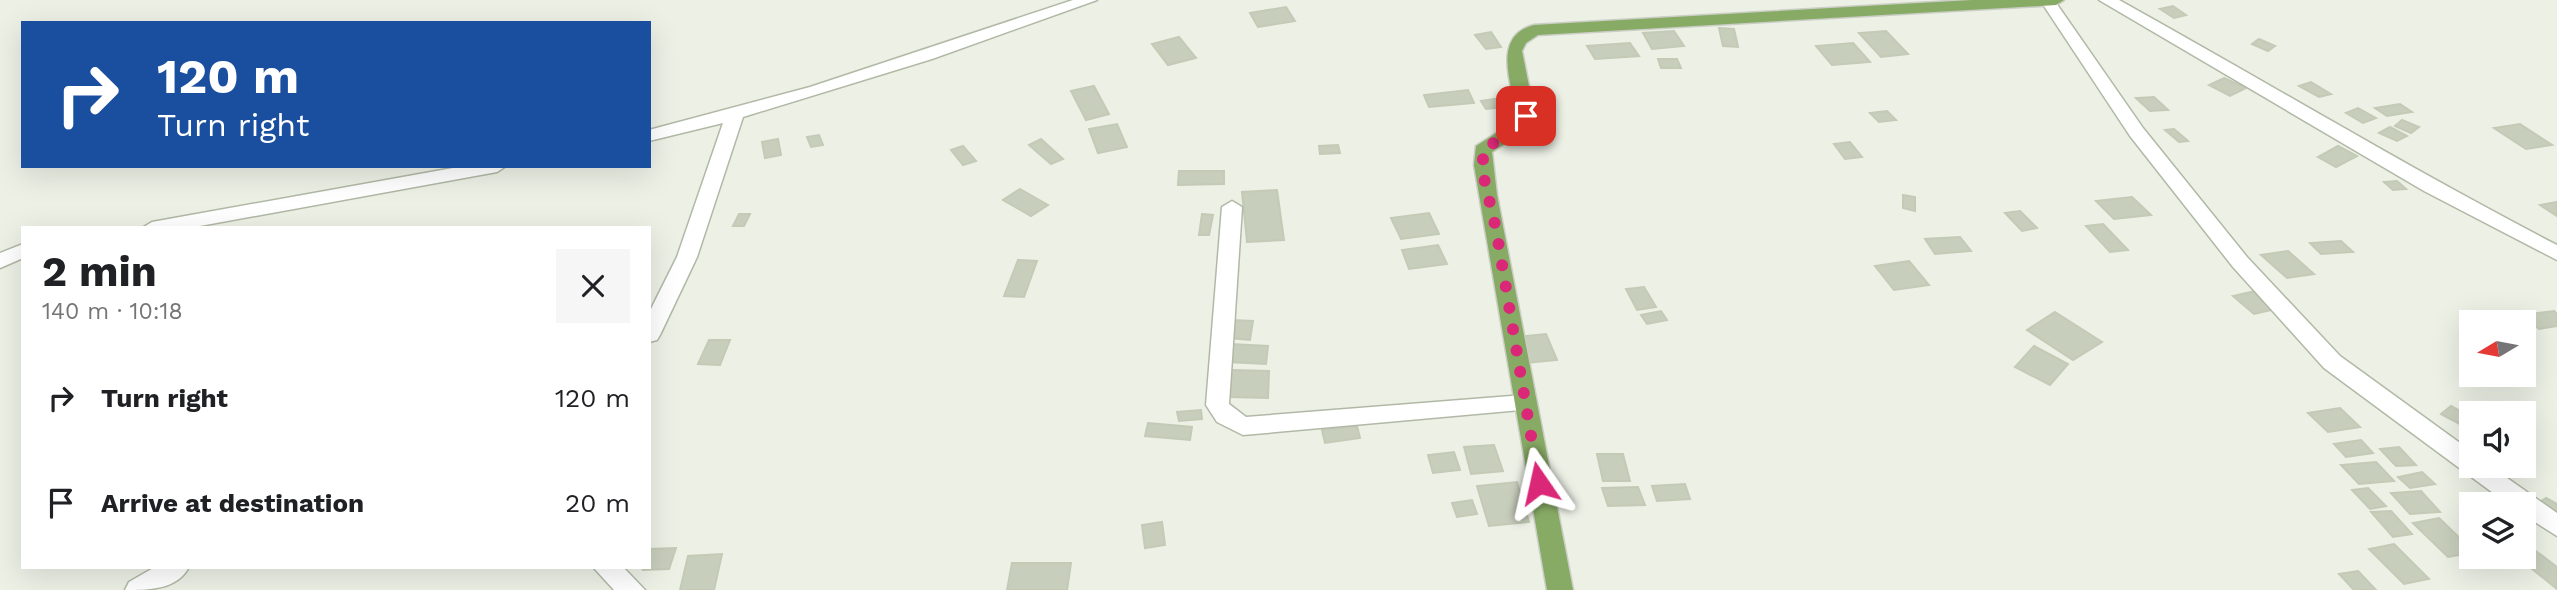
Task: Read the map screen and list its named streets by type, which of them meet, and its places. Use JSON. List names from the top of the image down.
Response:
{
  "north": "left",
  "page": {
    "turn": ["120 m", "Turn right"],
    "heading": ["2 min", "140 m · 10:18"],
    "list": [
      {
        "name": "Turn right",
        "value": "120 m"
      },
      {
        "name": "Arrive at destination",
        "value": "20 m"
      }
    ]
  }
}
